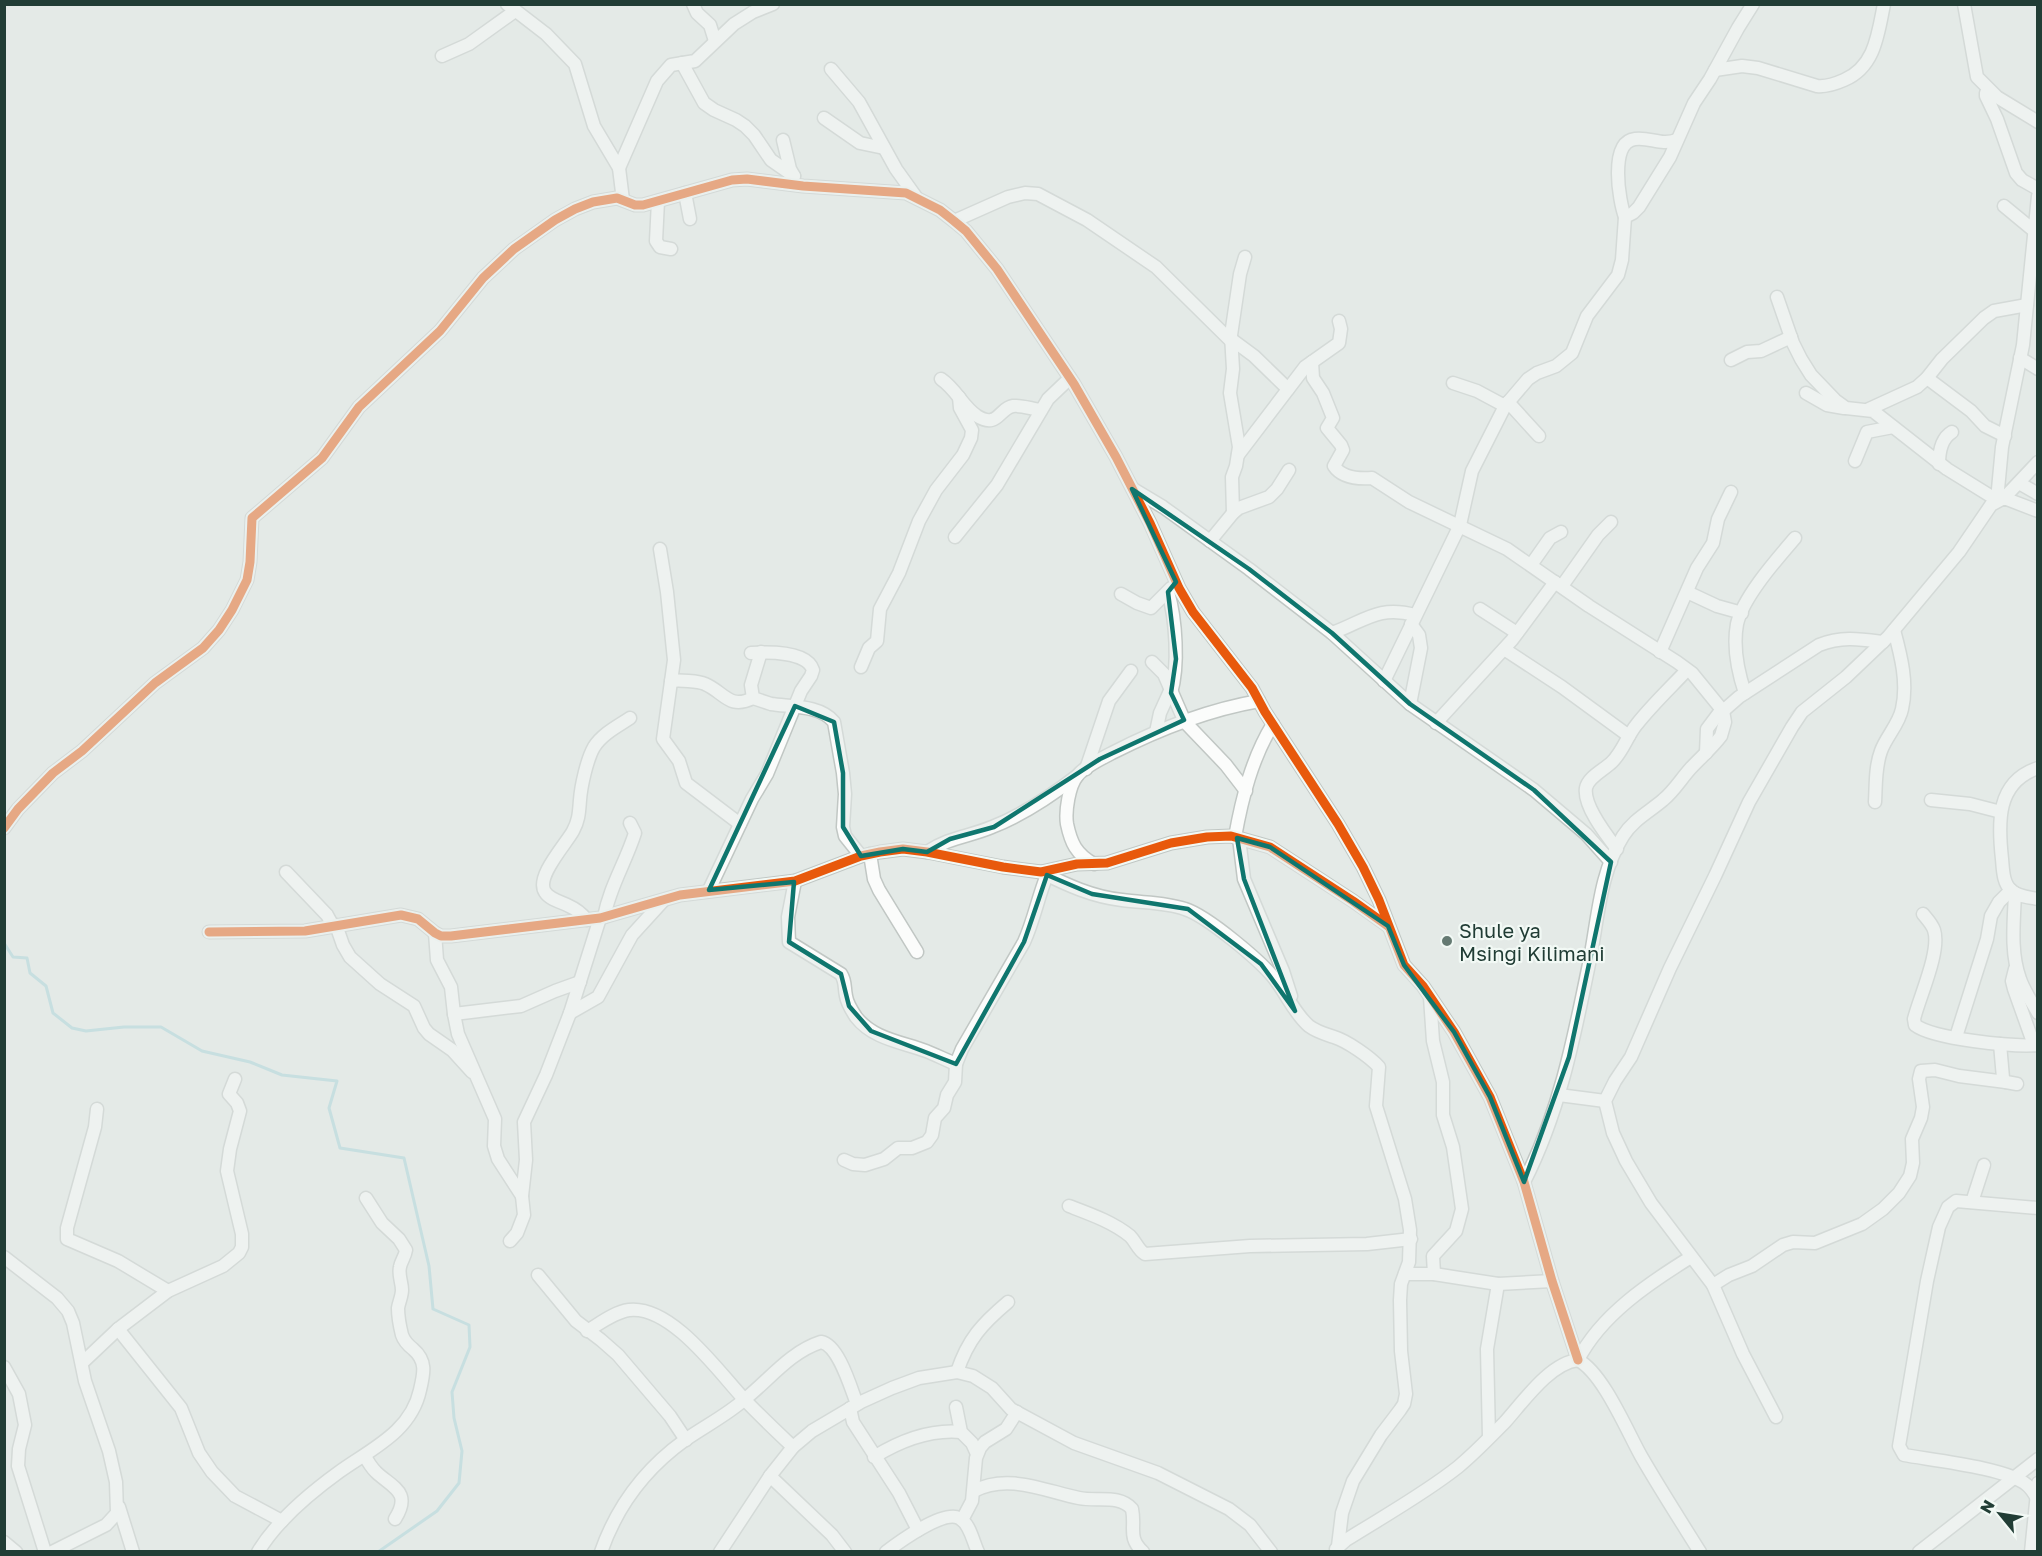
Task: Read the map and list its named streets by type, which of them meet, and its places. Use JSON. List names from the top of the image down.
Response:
{
  "places": ["Shule ya Msingi Kilimani"],
  "north": "top left"
}
